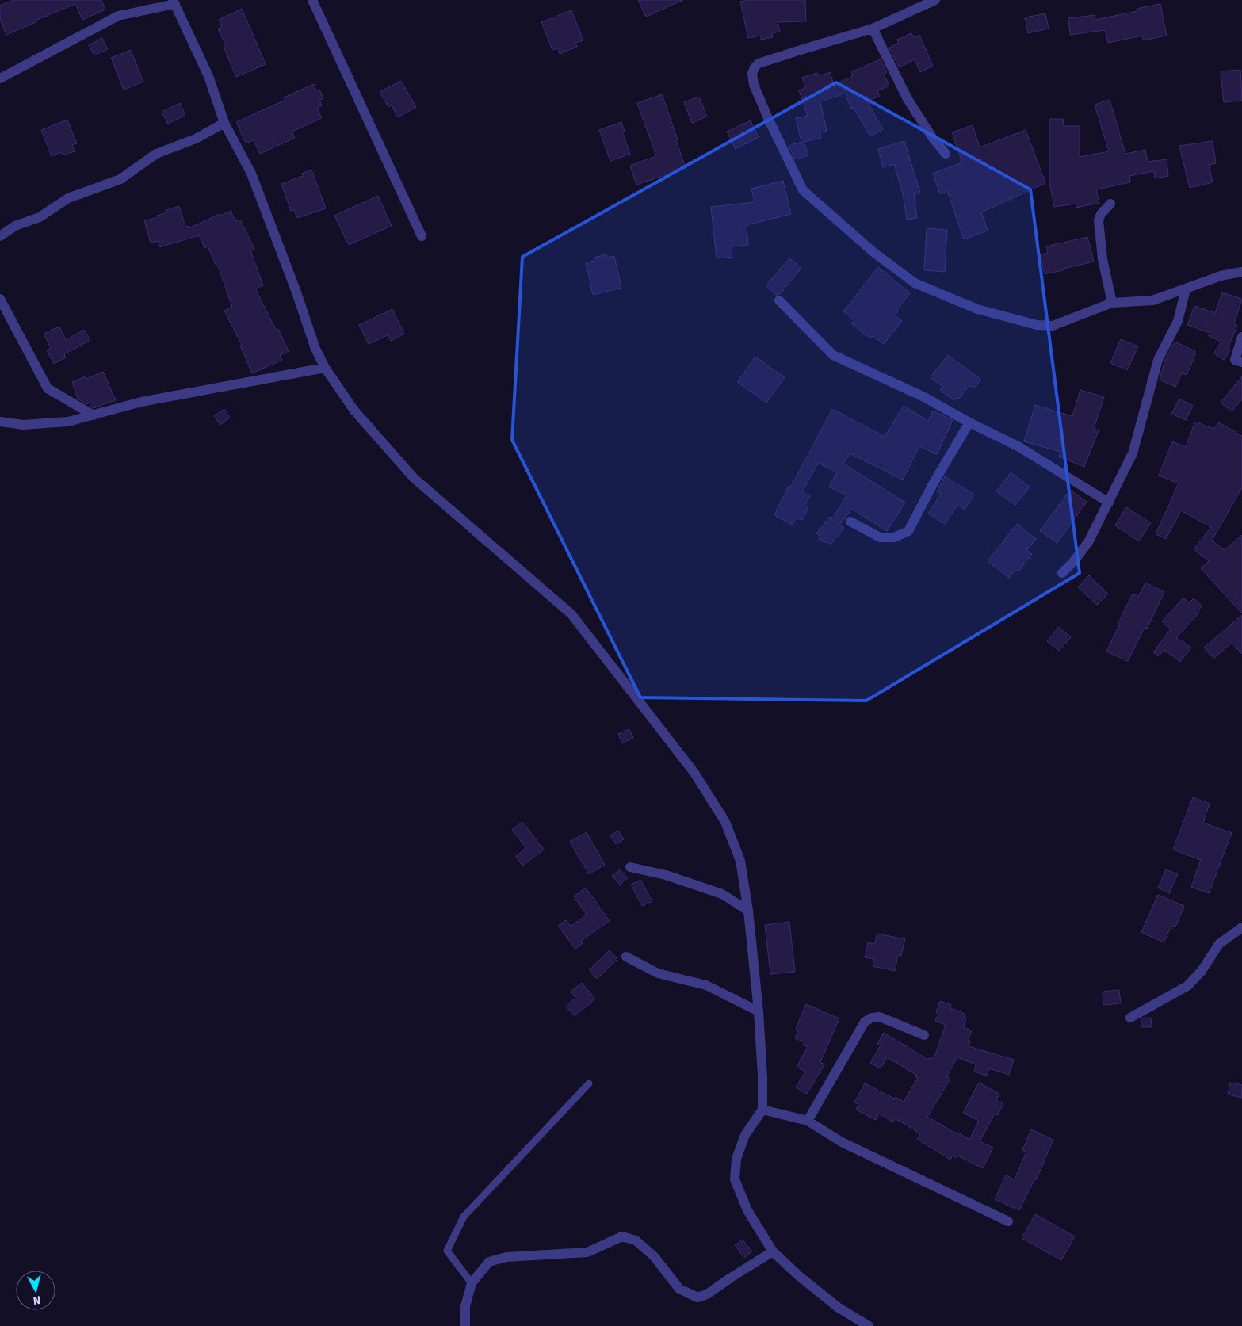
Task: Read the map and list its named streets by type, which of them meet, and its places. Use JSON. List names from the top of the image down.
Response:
{
  "north": "bottom"
}
